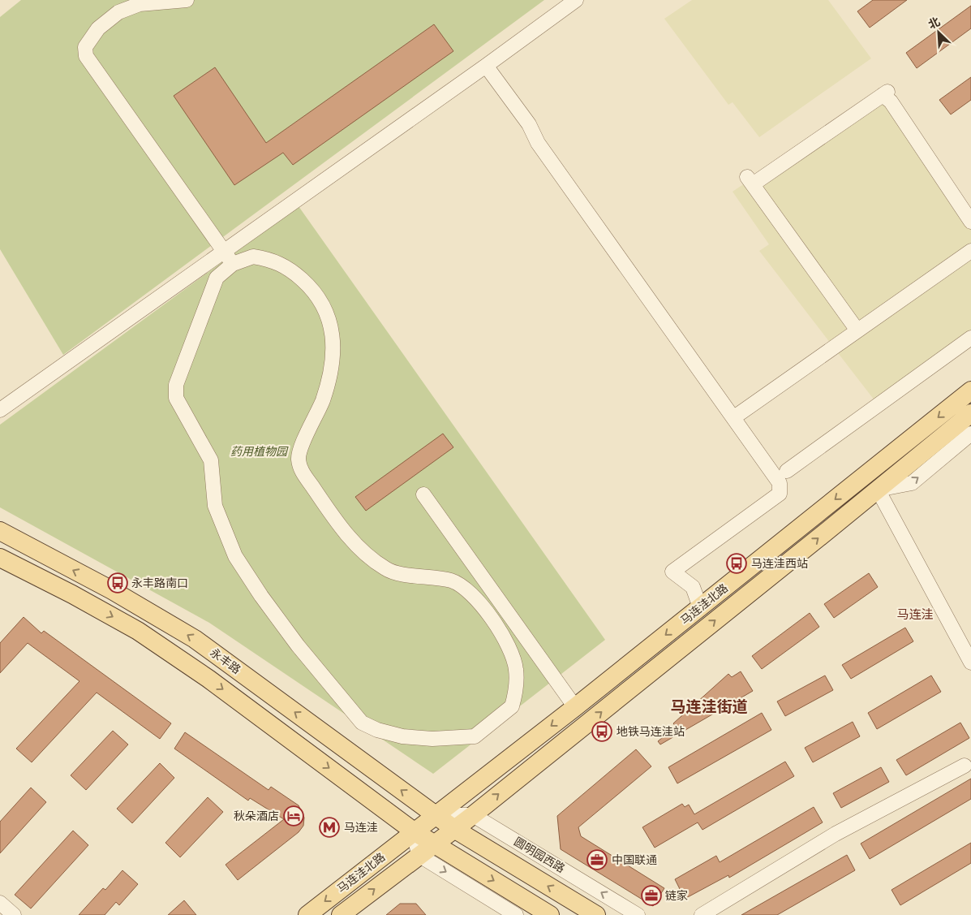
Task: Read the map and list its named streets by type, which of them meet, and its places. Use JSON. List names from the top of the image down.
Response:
{
  "streets": {
    "main road": ["马连洼北路", "永丰路", "圆明园西路"]
  },
  "crossings": [
    ["马连洼北路", "永丰路"],
    ["马连洼北路", "圆明园西路"],
    ["永丰路", "圆明园西路"]
  ],
  "one_way": ["圆明园西路"],
  "districts": ["马连洼", "马连洼街道"],
  "parks": ["药用植物园"],
  "places": {
    "bus stop": ["马连洼西站", "永丰路南口", "地铁马连洼站"],
    "hotel": ["秋朵酒店"],
    "metro station": ["马连洼"],
    "office": ["中国联通", "链家"]
  },
  "north": "top left"
}
